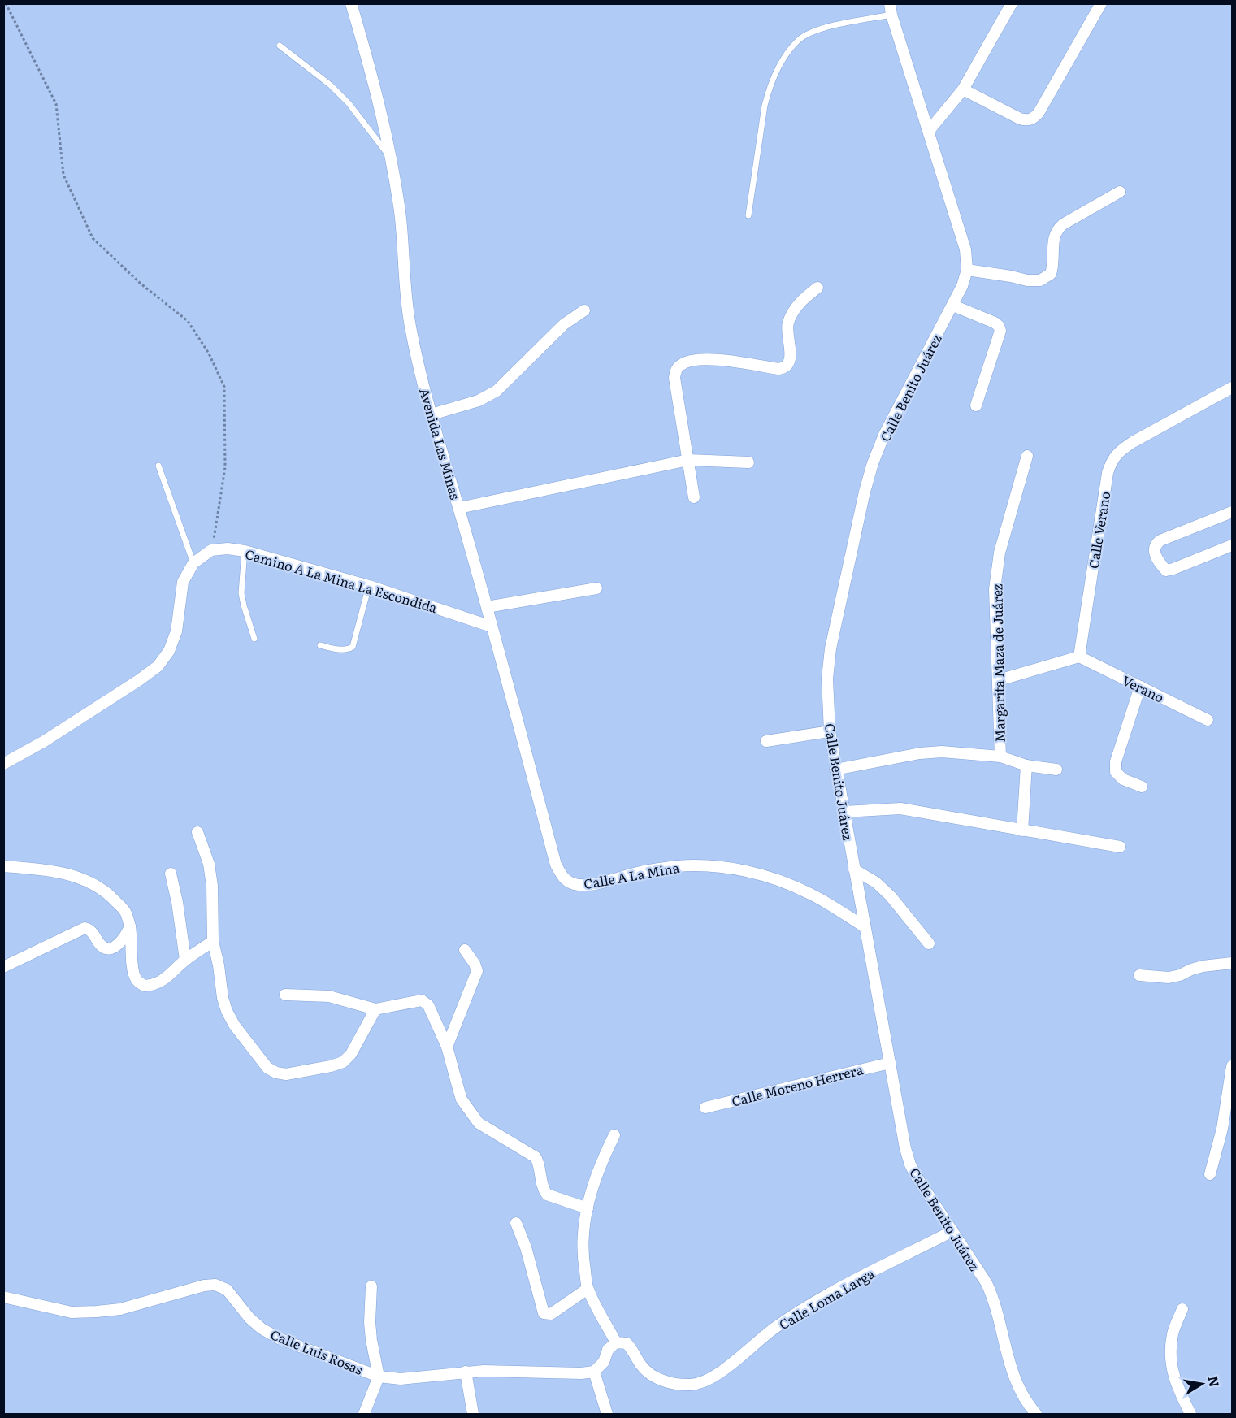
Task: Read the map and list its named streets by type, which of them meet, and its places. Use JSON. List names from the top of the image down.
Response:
{
  "streets": {
    "street": [
      "Calle Benito Juárez",
      "Avenida Las Minas",
      "Calle Verano",
      "Camino A La Mina La Escondida",
      "Margarita Maza de Juárez",
      "Verano",
      "Calle A La Mina",
      "Calle Moreno Herrera",
      "Calle Loma Larga",
      "Calle Luis Rosas"
    ]
  },
  "crossings": [
    ["Calle Benito Juárez", "Calle A La Mina"],
    ["Calle Benito Juárez", "Calle Moreno Herrera"],
    ["Calle Benito Juárez", "Calle Loma Larga"],
    ["Avenida Las Minas", "Camino A La Mina La Escondida"],
    ["Avenida Las Minas", "Calle A La Mina"],
    ["Calle Verano", "Verano"]
  ],
  "north": "right"
}
